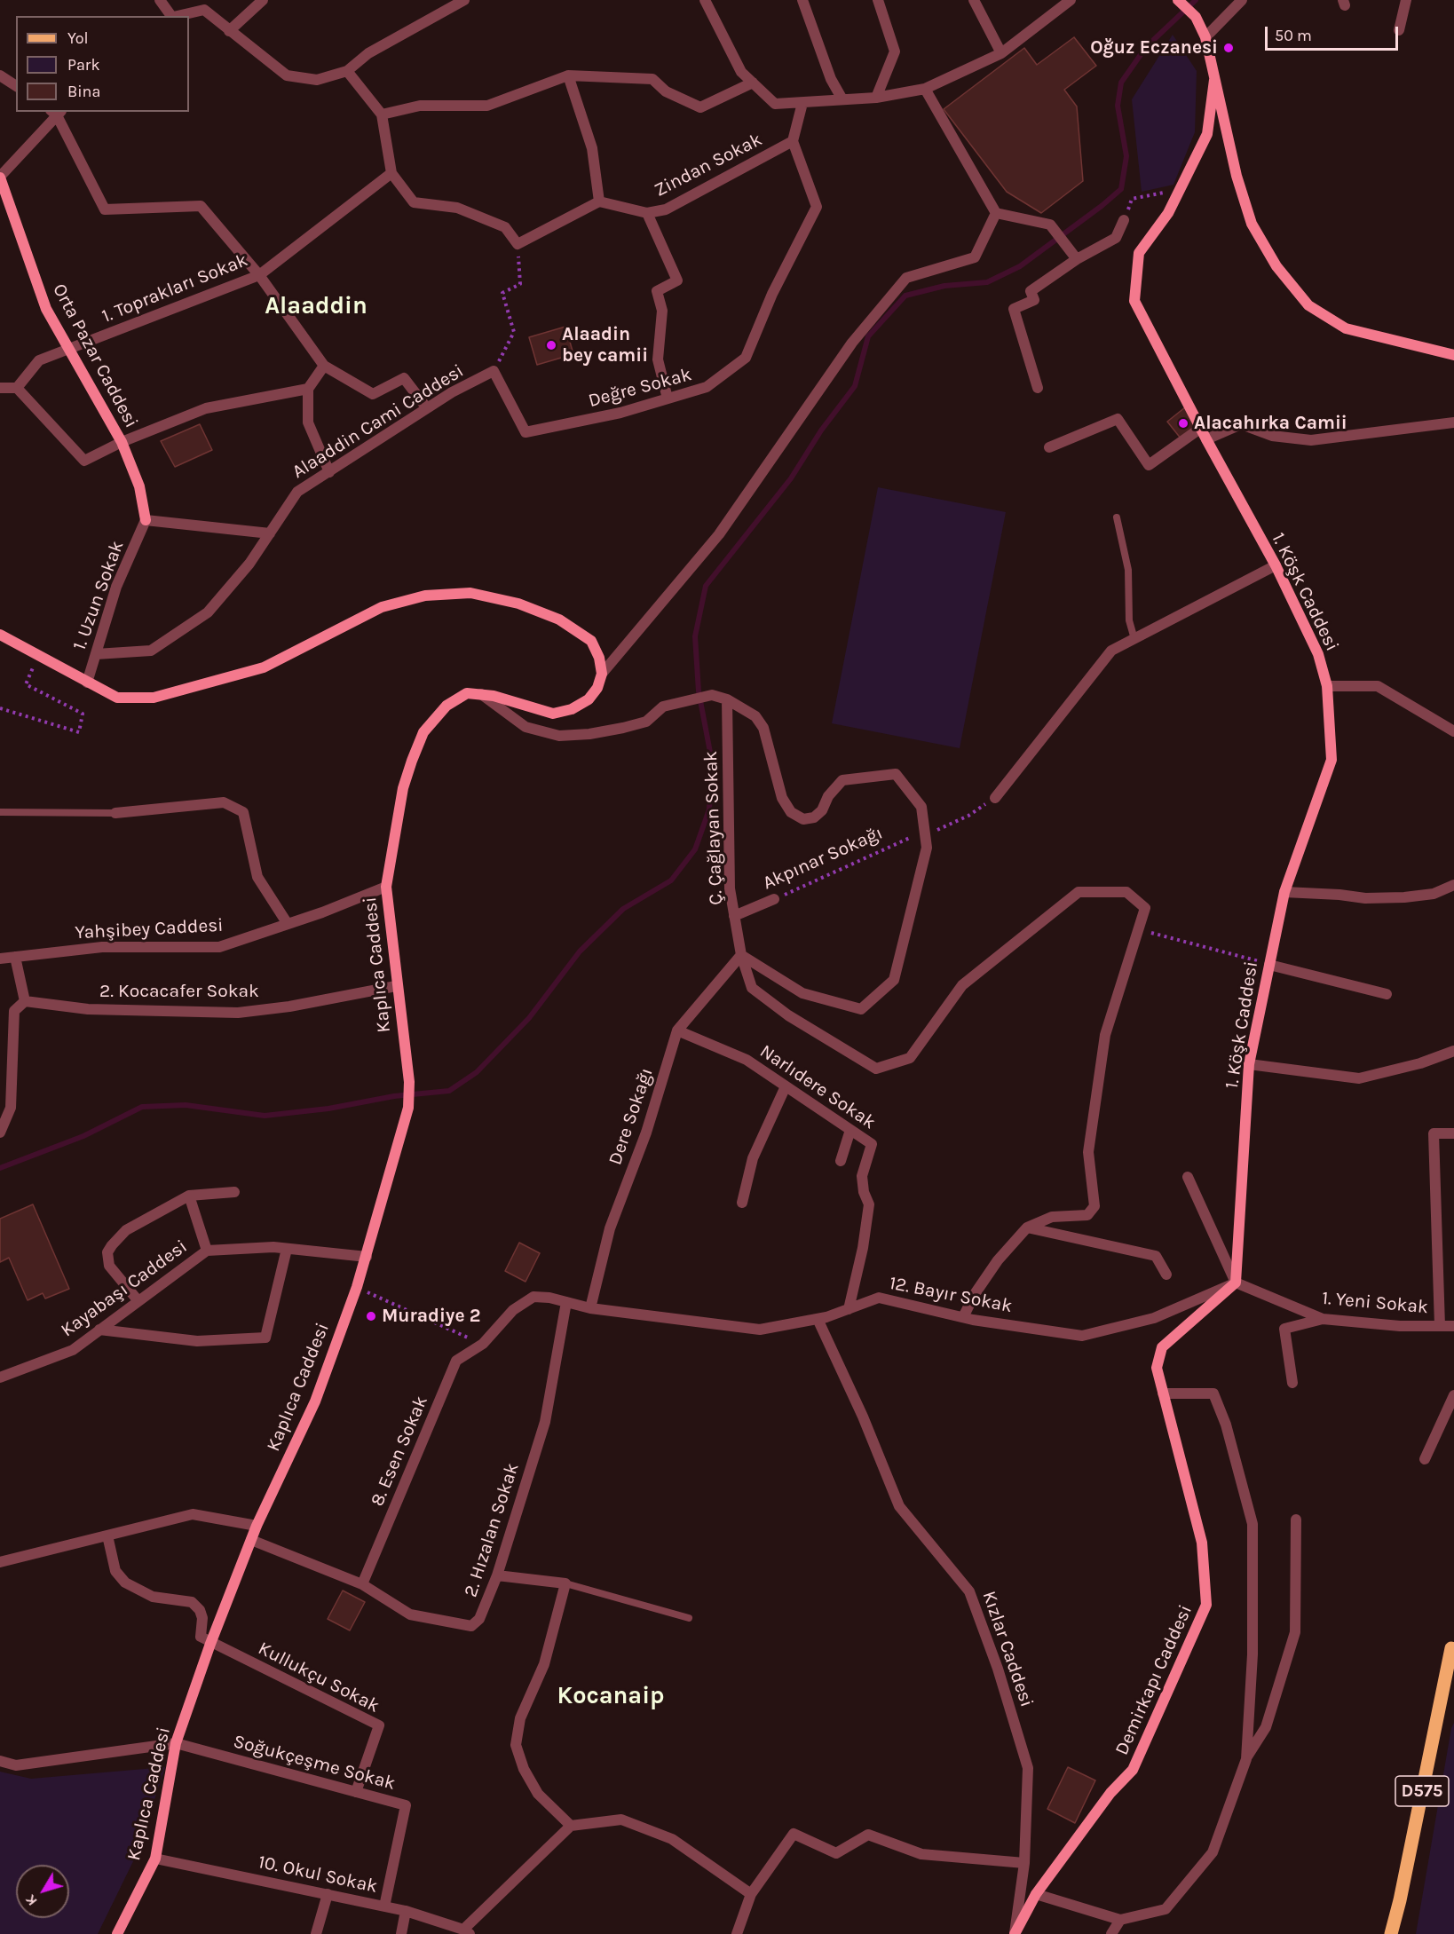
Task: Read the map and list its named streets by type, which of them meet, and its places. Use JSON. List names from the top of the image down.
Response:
{
  "streets": {
    "main road": [
      "Orta Pazar Caddesi",
      "1. Köşk Caddesi",
      "Kaplıca Caddesi",
      "Demirkapı Caddesi",
      "D575"
    ],
    "street": [
      "Zindan Sokak",
      "1. Toprakları Sokak",
      "Değre Sokak",
      "Alaaddin Cami Caddesi",
      "1. Uzun Sokak",
      "Ç. Çağlayan Sokak",
      "Akpınar Sokağı",
      "Yahşibey Caddesi",
      "2. Kocacafer Sokak",
      "Narlıdere Sokak",
      "Dere Sokağı",
      "Kayabaşı Caddesi",
      "12. Bayır Sokak",
      "1. Yeni Sokak",
      "8. Esen Sokak",
      "2. Hızalan Sokak",
      "Kızlar Caddesi",
      "Kullukçu Sokak",
      "Soğukçeşme Sokak",
      "10. Okul Sokak"
    ]
  },
  "crossings": [
    ["Zindan Sokak", "Değre Sokak"],
    ["1. Toprakları Sokak", "Orta Pazar Caddesi"],
    ["Orta Pazar Caddesi", "1. Uzun Sokak"],
    ["Değre Sokak", "Alaaddin Cami Caddesi"],
    ["Alaaddin Cami Caddesi", "1. Uzun Sokak"],
    ["1. Köşk Caddesi", "12. Bayır Sokak"],
    ["1. Köşk Caddesi", "1. Yeni Sokak"],
    ["1. Köşk Caddesi", "Demirkapı Caddesi"],
    ["Ç. Çağlayan Sokak", "Akpınar Sokağı"],
    ["Ç. Çağlayan Sokak", "Dere Sokağı"],
    ["Yahşibey Caddesi", "Kaplıca Caddesi"],
    ["Kaplıca Caddesi", "2. Kocacafer Sokak"],
    ["Kaplıca Caddesi", "Kayabaşı Caddesi"],
    ["Kaplıca Caddesi", "2. Hızalan Sokak"],
    ["Kaplıca Caddesi", "Kullukçu Sokak"],
    ["Kaplıca Caddesi", "Soğukçeşme Sokak"],
    ["Kaplıca Caddesi", "10. Okul Sokak"],
    ["Narlıdere Sokak", "Dere Sokağı"],
    ["Narlıdere Sokak", "12. Bayır Sokak"],
    ["Dere Sokağı", "12. Bayır Sokak"],
    ["12. Bayır Sokak", "1. Yeni Sokak"],
    ["12. Bayır Sokak", "8. Esen Sokak"],
    ["12. Bayır Sokak", "2. Hızalan Sokak"],
    ["12. Bayır Sokak", "Kızlar Caddesi"],
    ["12. Bayır Sokak", "Demirkapı Caddesi"],
    ["1. Yeni Sokak", "Demirkapı Caddesi"],
    ["8. Esen Sokak", "2. Hızalan Sokak"],
    ["Kızlar Caddesi", "Demirkapı Caddesi"],
    ["Kullukçu Sokak", "Soğukçeşme Sokak"],
    ["Soğukçeşme Sokak", "10. Okul Sokak"]
  ],
  "districts": ["Alaaddin", "Kocanaip"],
  "places": [
    "Oğuz Eczanesi",
    "Alaadin bey camii",
    "Alacahırka Camii",
    "Muradiye 2"
  ],
  "legend": ["Yol", "Park", "Bina"],
  "scale_bar": "50 m",
  "north": "bottom left"
}
